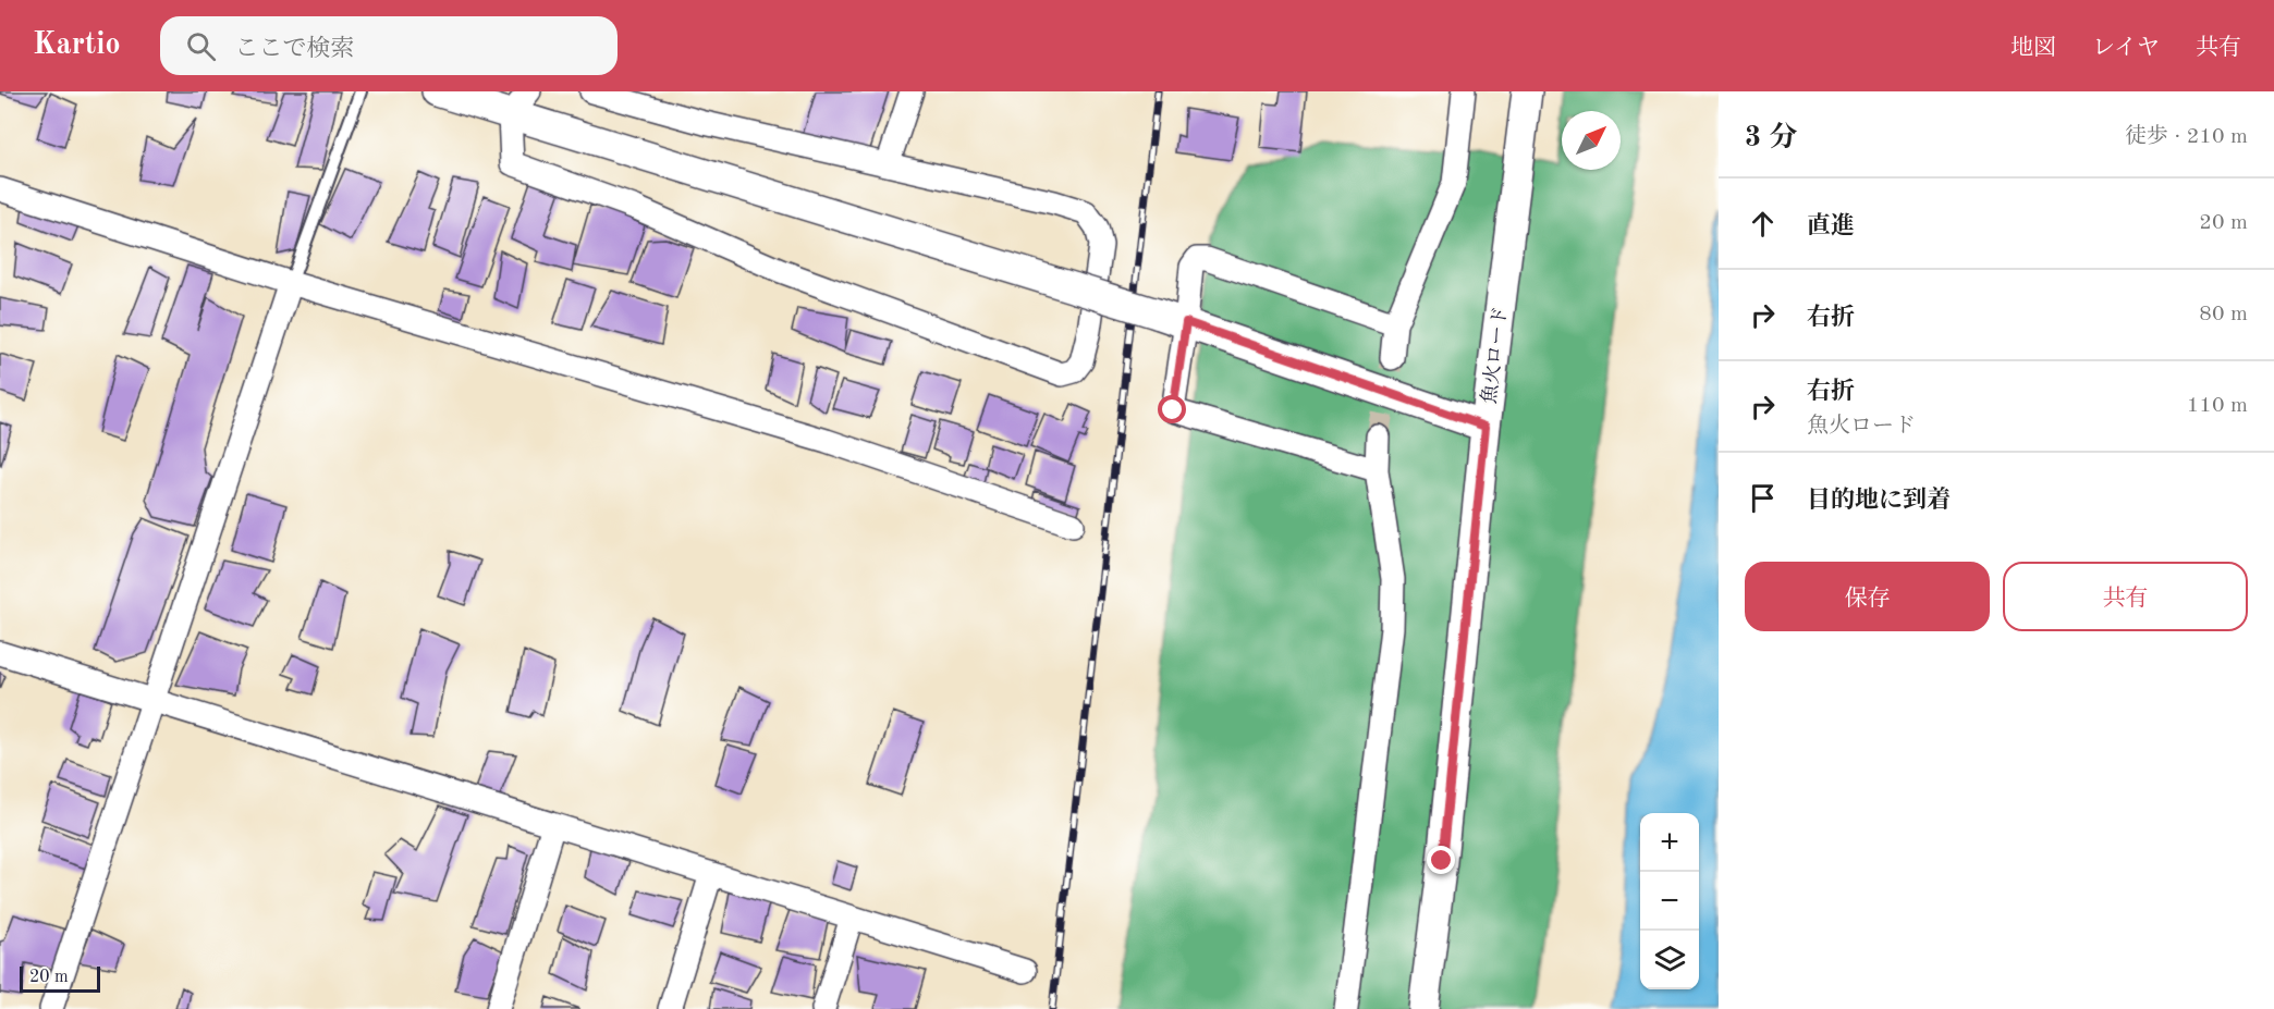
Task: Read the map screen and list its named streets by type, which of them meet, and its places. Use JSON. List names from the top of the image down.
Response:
{
  "streets": {
    "street": ["魚火ロード"]
  },
  "scale_bar": "20 m",
  "north": "top right",
  "page": {
    "header": "Kartio",
    "search": "ここで検索",
    "nav": ["地図", "レイヤ", "共有"],
    "heading": ["3 分", "徒歩 · 210 m"],
    "list": [
      ["直進", "20 m"],
      ["右折", "80 m"],
      ["右折", "魚火ロード", "110 m"],
      "目的地に到着"
    ],
    "buttons": ["保存", "共有"],
    "map_buttons": ["+", "−"],
    "scale": "20 m"
  }
}
